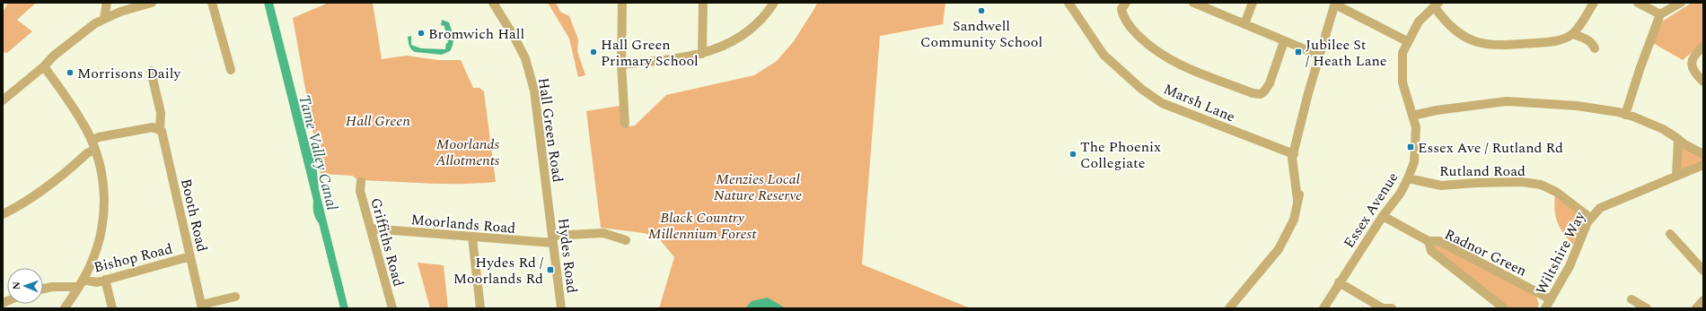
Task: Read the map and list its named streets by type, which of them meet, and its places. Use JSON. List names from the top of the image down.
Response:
{
  "streets": {
    "street": [
      "Marsh Lane",
      "Hall Green Road",
      "Rutland Road",
      "Essex Avenue",
      "Booth Road",
      "Moorlands Road",
      "Griffiths Road",
      "Radnor Green",
      "Wiltshire Way",
      "Hydes Road",
      "Bishop Road"
    ]
  },
  "crossings": [
    ["Hall Green Road", "Hydes Road"],
    ["Rutland Road", "Essex Avenue"],
    ["Rutland Road", "Wiltshire Way"],
    ["Booth Road", "Bishop Road"],
    ["Moorlands Road", "Griffiths Road"],
    ["Moorlands Road", "Hydes Road"],
    ["Radnor Green", "Wiltshire Way"]
  ],
  "water": ["Tame Valley Canal"],
  "parks": [
    "Hall Green",
    "Moorlands Allotments",
    "Menzies Local Nature Reserve",
    "Black Country Millennium Forest"
  ],
  "places": {
    "other": [
      "Sandwell Community School",
      "Bromwich Hall",
      "Hall Green Primary School",
      "Morrisons Daily",
      "The Phoenix Collegiate"
    ],
    "transit": ["Jubilee St / Heath Lane", "Essex Ave / Rutland Rd", "Hydes Rd / Moorlands Rd"]
  },
  "north": "left"
}
